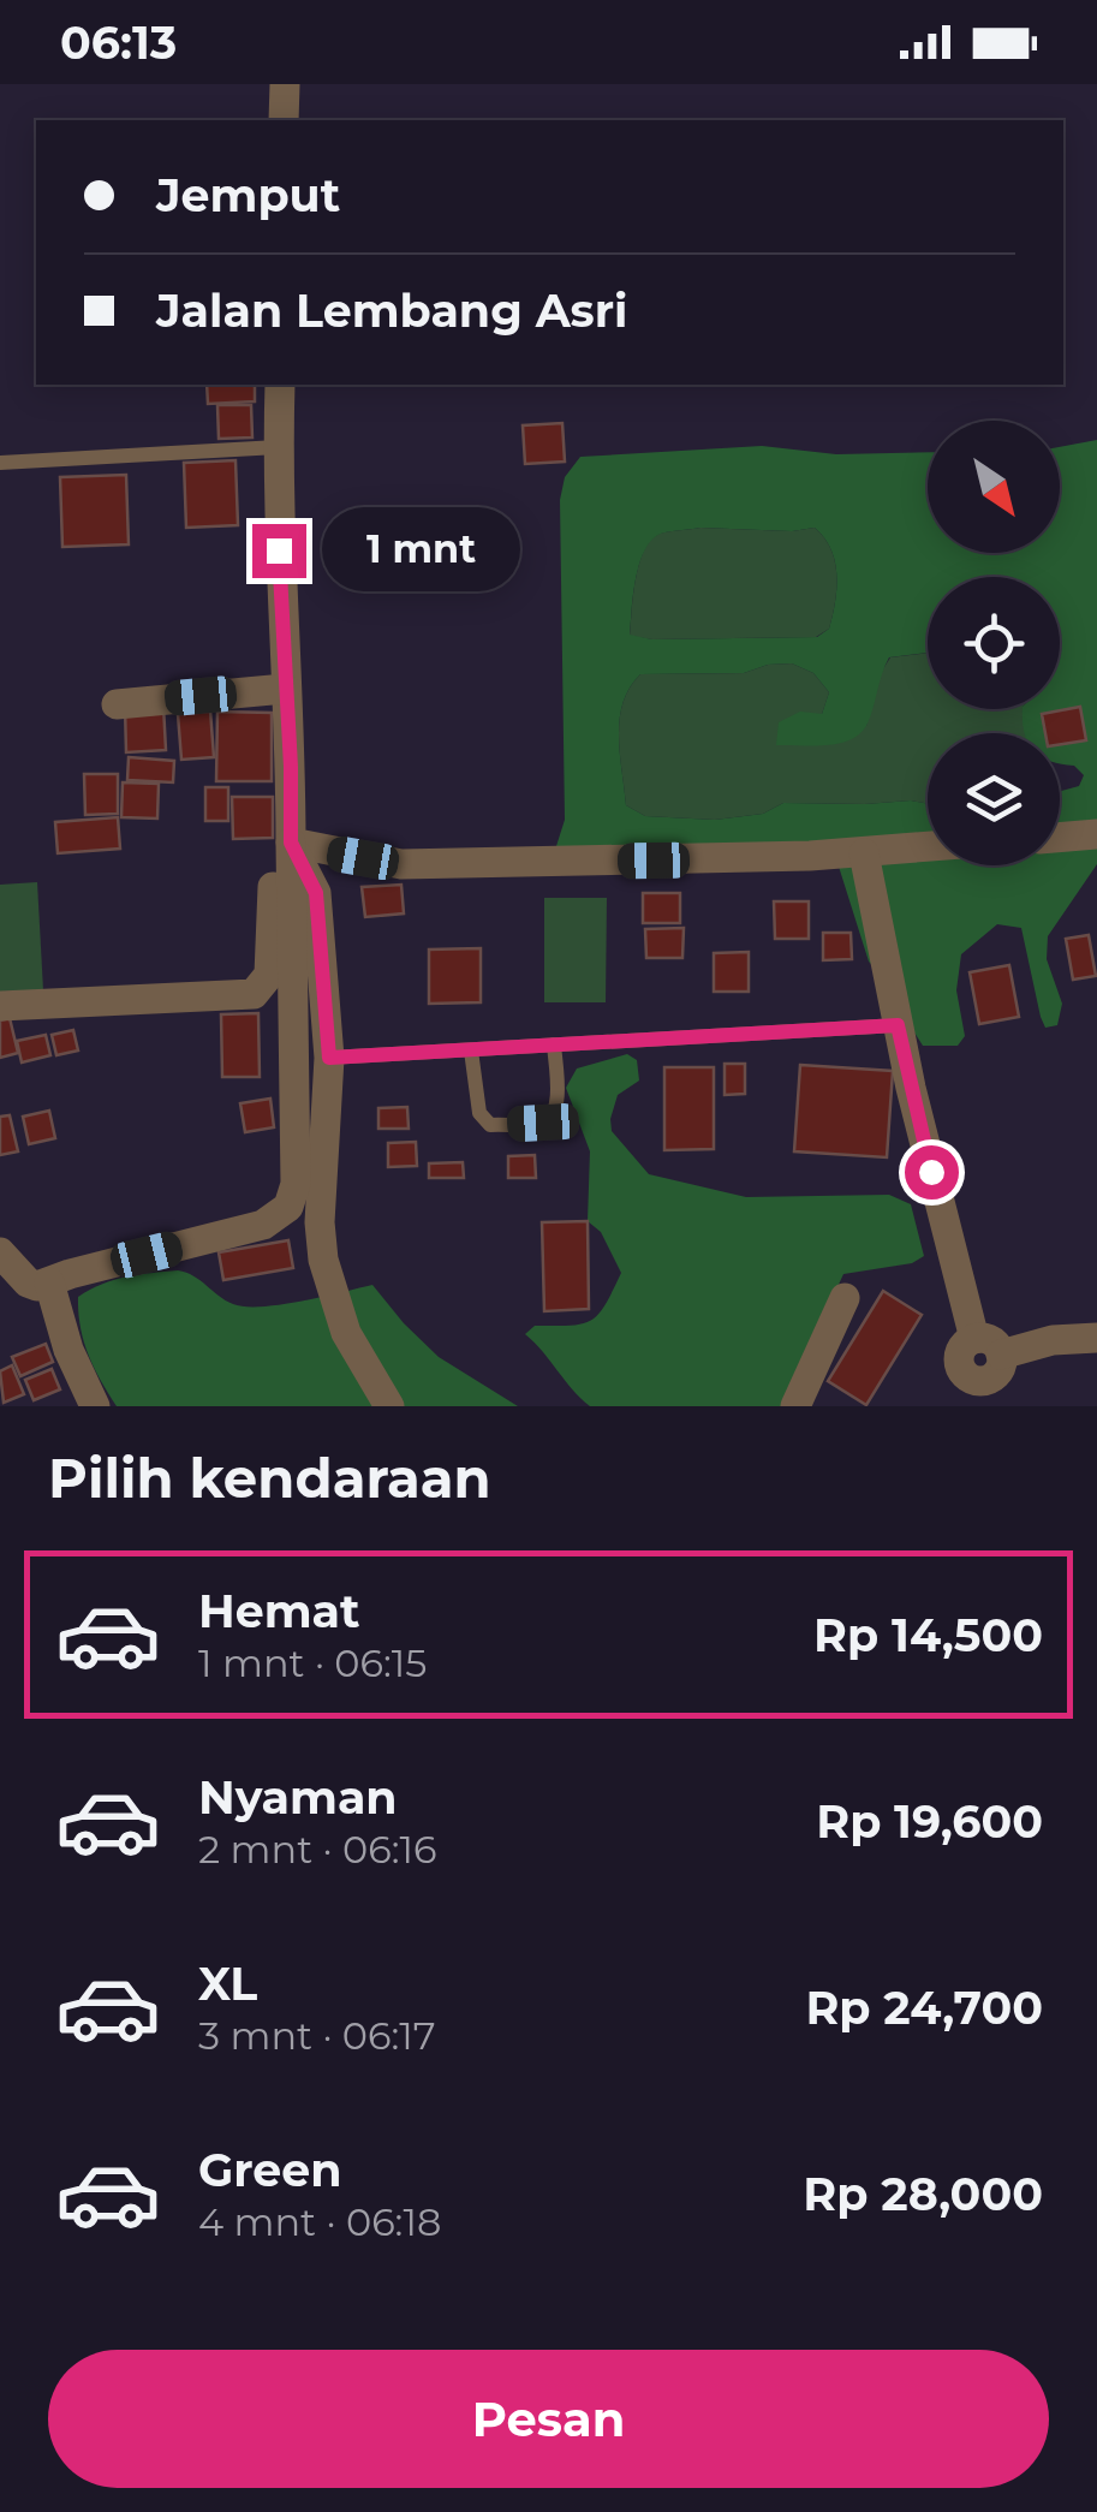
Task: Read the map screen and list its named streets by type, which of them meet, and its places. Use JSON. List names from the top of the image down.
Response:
{
  "north": "bottom right",
  "page": {
    "status": "06:13",
    "banner": ["Jemput", "Jalan Lembang Asri"],
    "bubble": "1 mnt",
    "heading": "Pilih kendaraan",
    "list": [
      {
        "name": "Hemat",
        "note": "1 mnt · 06:15",
        "value": "Rp 14,500"
      },
      {
        "name": "Nyaman",
        "note": "2 mnt · 06:16",
        "value": "Rp 19,600"
      },
      {
        "name": "XL",
        "note": "3 mnt · 06:17",
        "value": "Rp 24,700"
      },
      {
        "name": "Green",
        "note": "4 mnt · 06:18",
        "value": "Rp 28,000"
      }
    ],
    "buttons": "Pesan"
  }
}
